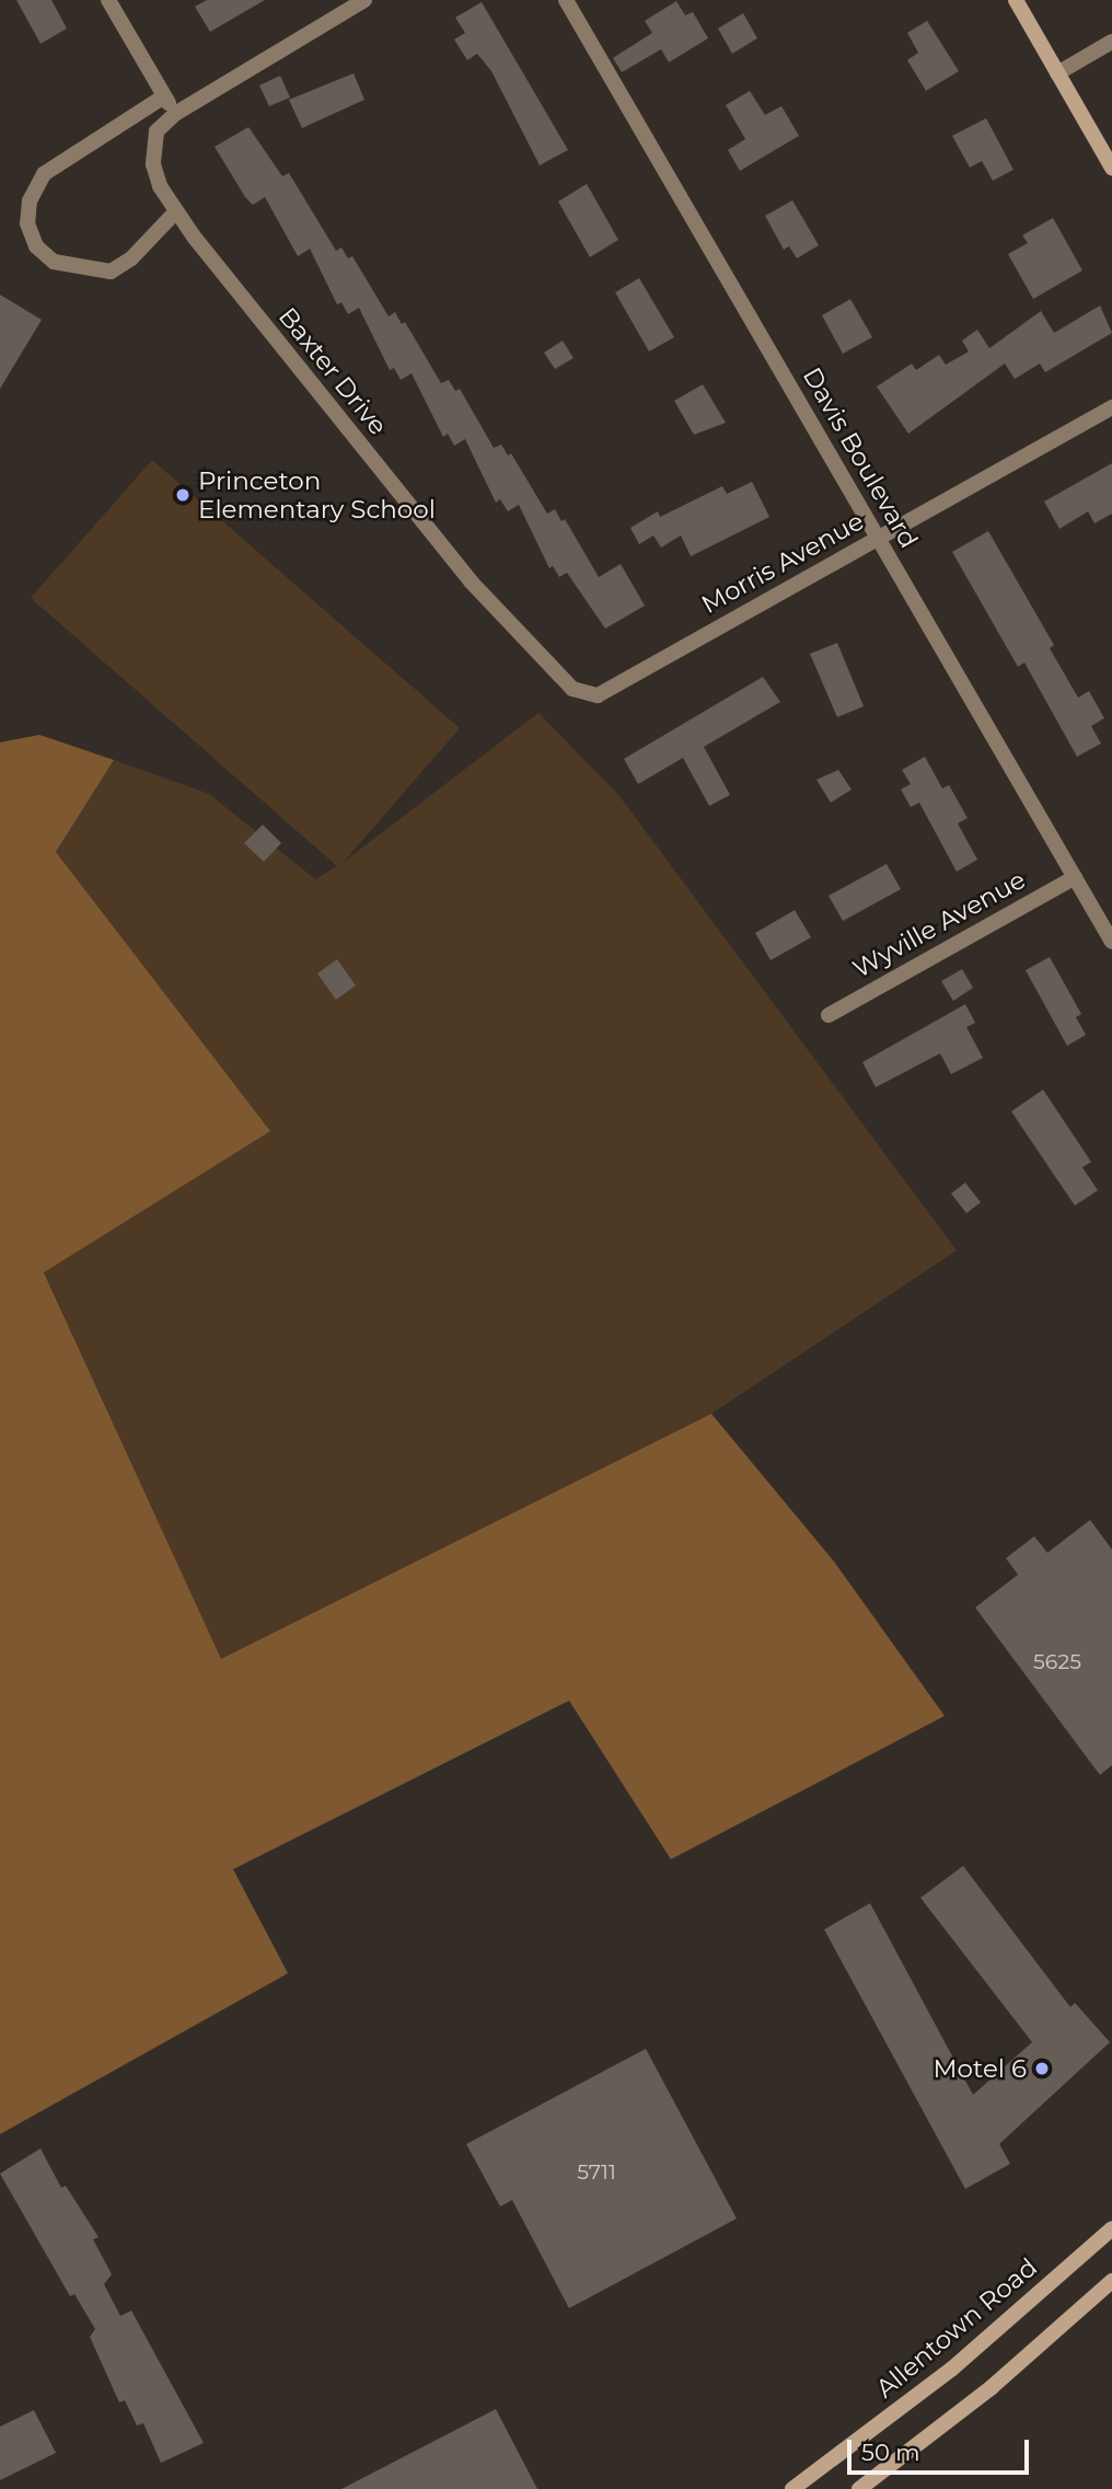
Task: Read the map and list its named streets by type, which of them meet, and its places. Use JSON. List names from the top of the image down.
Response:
{
  "streets": {
    "main road": ["Allentown Road"],
    "street": [
      "Baxter Drive",
      "Davis Boulevard",
      "Morris Avenue",
      "Wyville Avenue"
    ]
  },
  "crossings": [
    ["Baxter Drive", "Morris Avenue"],
    ["Davis Boulevard", "Morris Avenue"],
    ["Davis Boulevard", "Wyville Avenue"]
  ],
  "places": ["Princeton Elementary School", "Motel 6"],
  "house_numbers": ["5625", "5711"],
  "scale_bar": "50 m"
}
